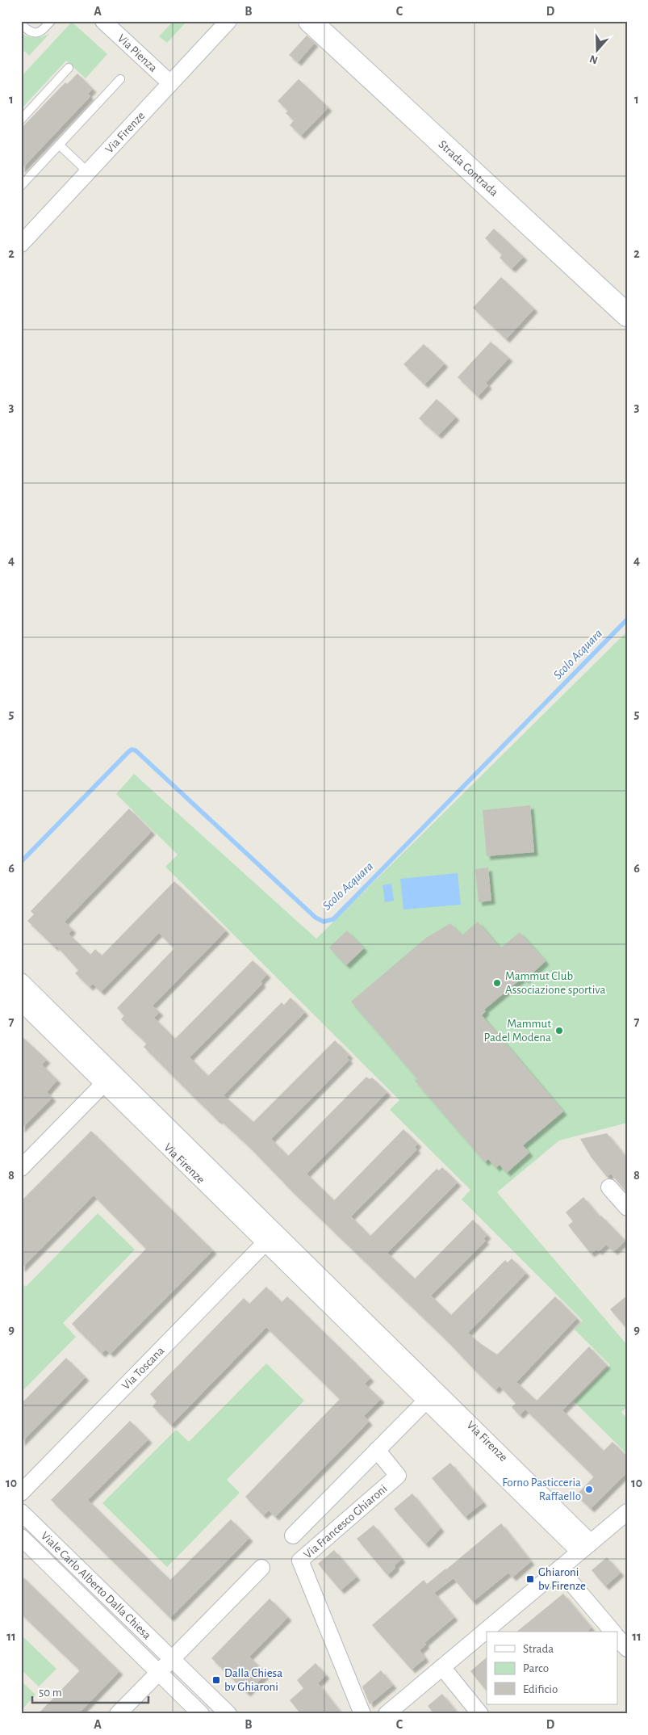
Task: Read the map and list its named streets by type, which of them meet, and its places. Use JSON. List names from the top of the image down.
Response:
{
  "streets": {
    "street": [
      "Via Pienza",
      "Via Firenze",
      "Strada Contrada",
      "Via Toscana",
      "Via Francesco Ghiaroni",
      "Viale Carlo Alberto Dalla Chiesa"
    ]
  },
  "crossings": [
    ["Via Pienza", "Via Firenze"],
    ["Via Firenze", "Via Toscana"]
  ],
  "water": ["Scolo Acquara"],
  "places": {
    "other": ["Mammut Club Associazione sportiva", "Mammut Padel Modena", "Forno Pasticceria Raffaello"],
    "transit": ["Ghiaroni bv Firenze", "Dalla Chiesa bv Ghiaroni"]
  },
  "legend": ["Strada", "Parco", "Edificio"],
  "scale_bar": "50 m",
  "north": "bottom",
  "grid": {
    "columns": [
      "A",
      "B",
      "C",
      "D"
    ],
    "rows": [
      "1",
      "2",
      "3",
      "4",
      "5",
      "6",
      "7",
      "8",
      "9",
      "10",
      "11"
    ]
  }
}
